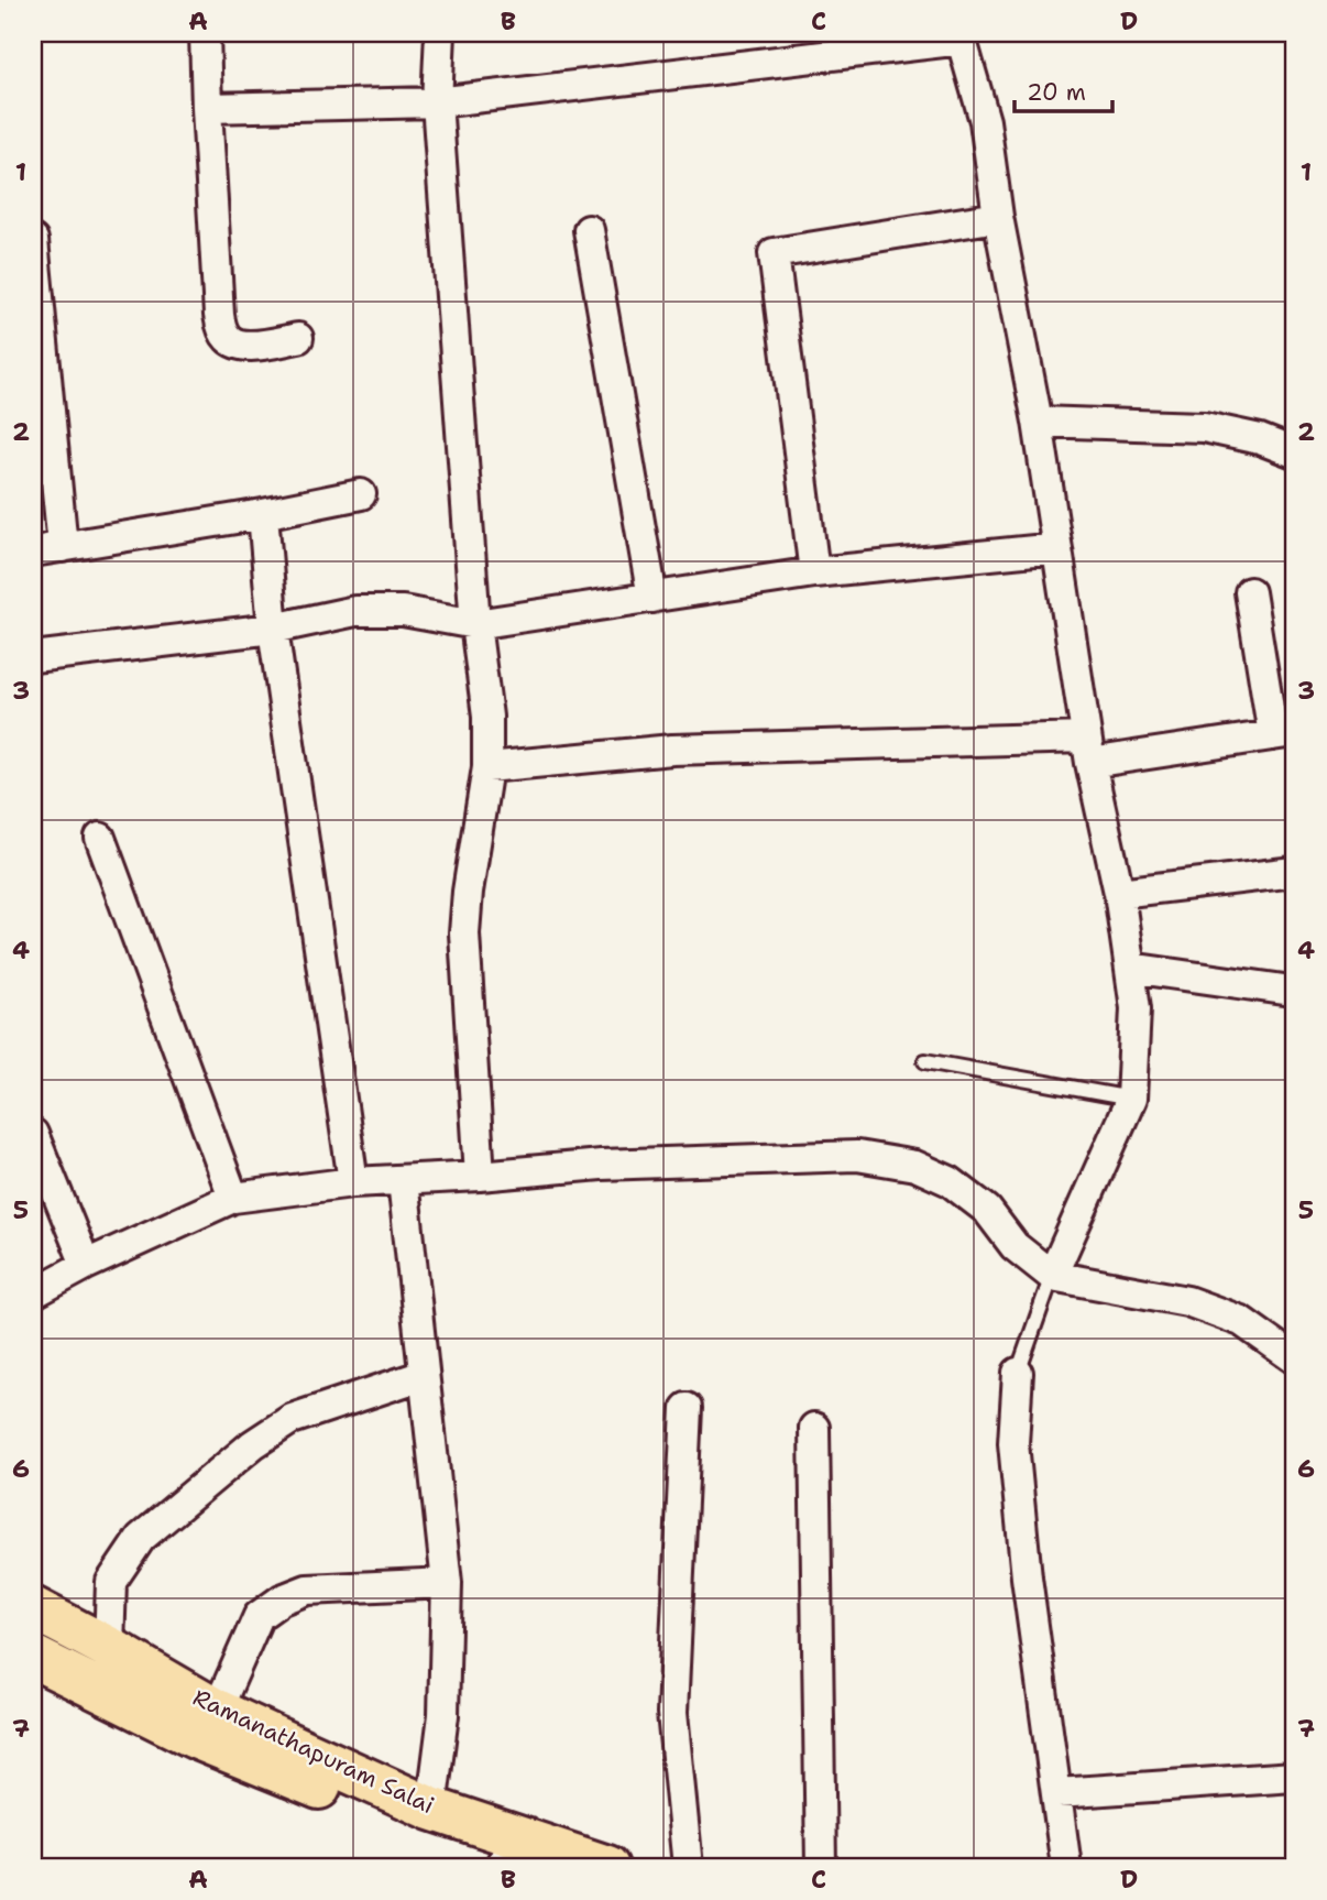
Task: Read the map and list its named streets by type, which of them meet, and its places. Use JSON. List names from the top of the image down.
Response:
{
  "streets": {
    "highway": ["Ramanathapuram Salai"]
  },
  "scale_bar": "20 m",
  "grid": {
    "columns": [
      "A",
      "B",
      "C",
      "D"
    ],
    "rows": [
      "1",
      "2",
      "3",
      "4",
      "5",
      "6",
      "7"
    ]
  }
}
